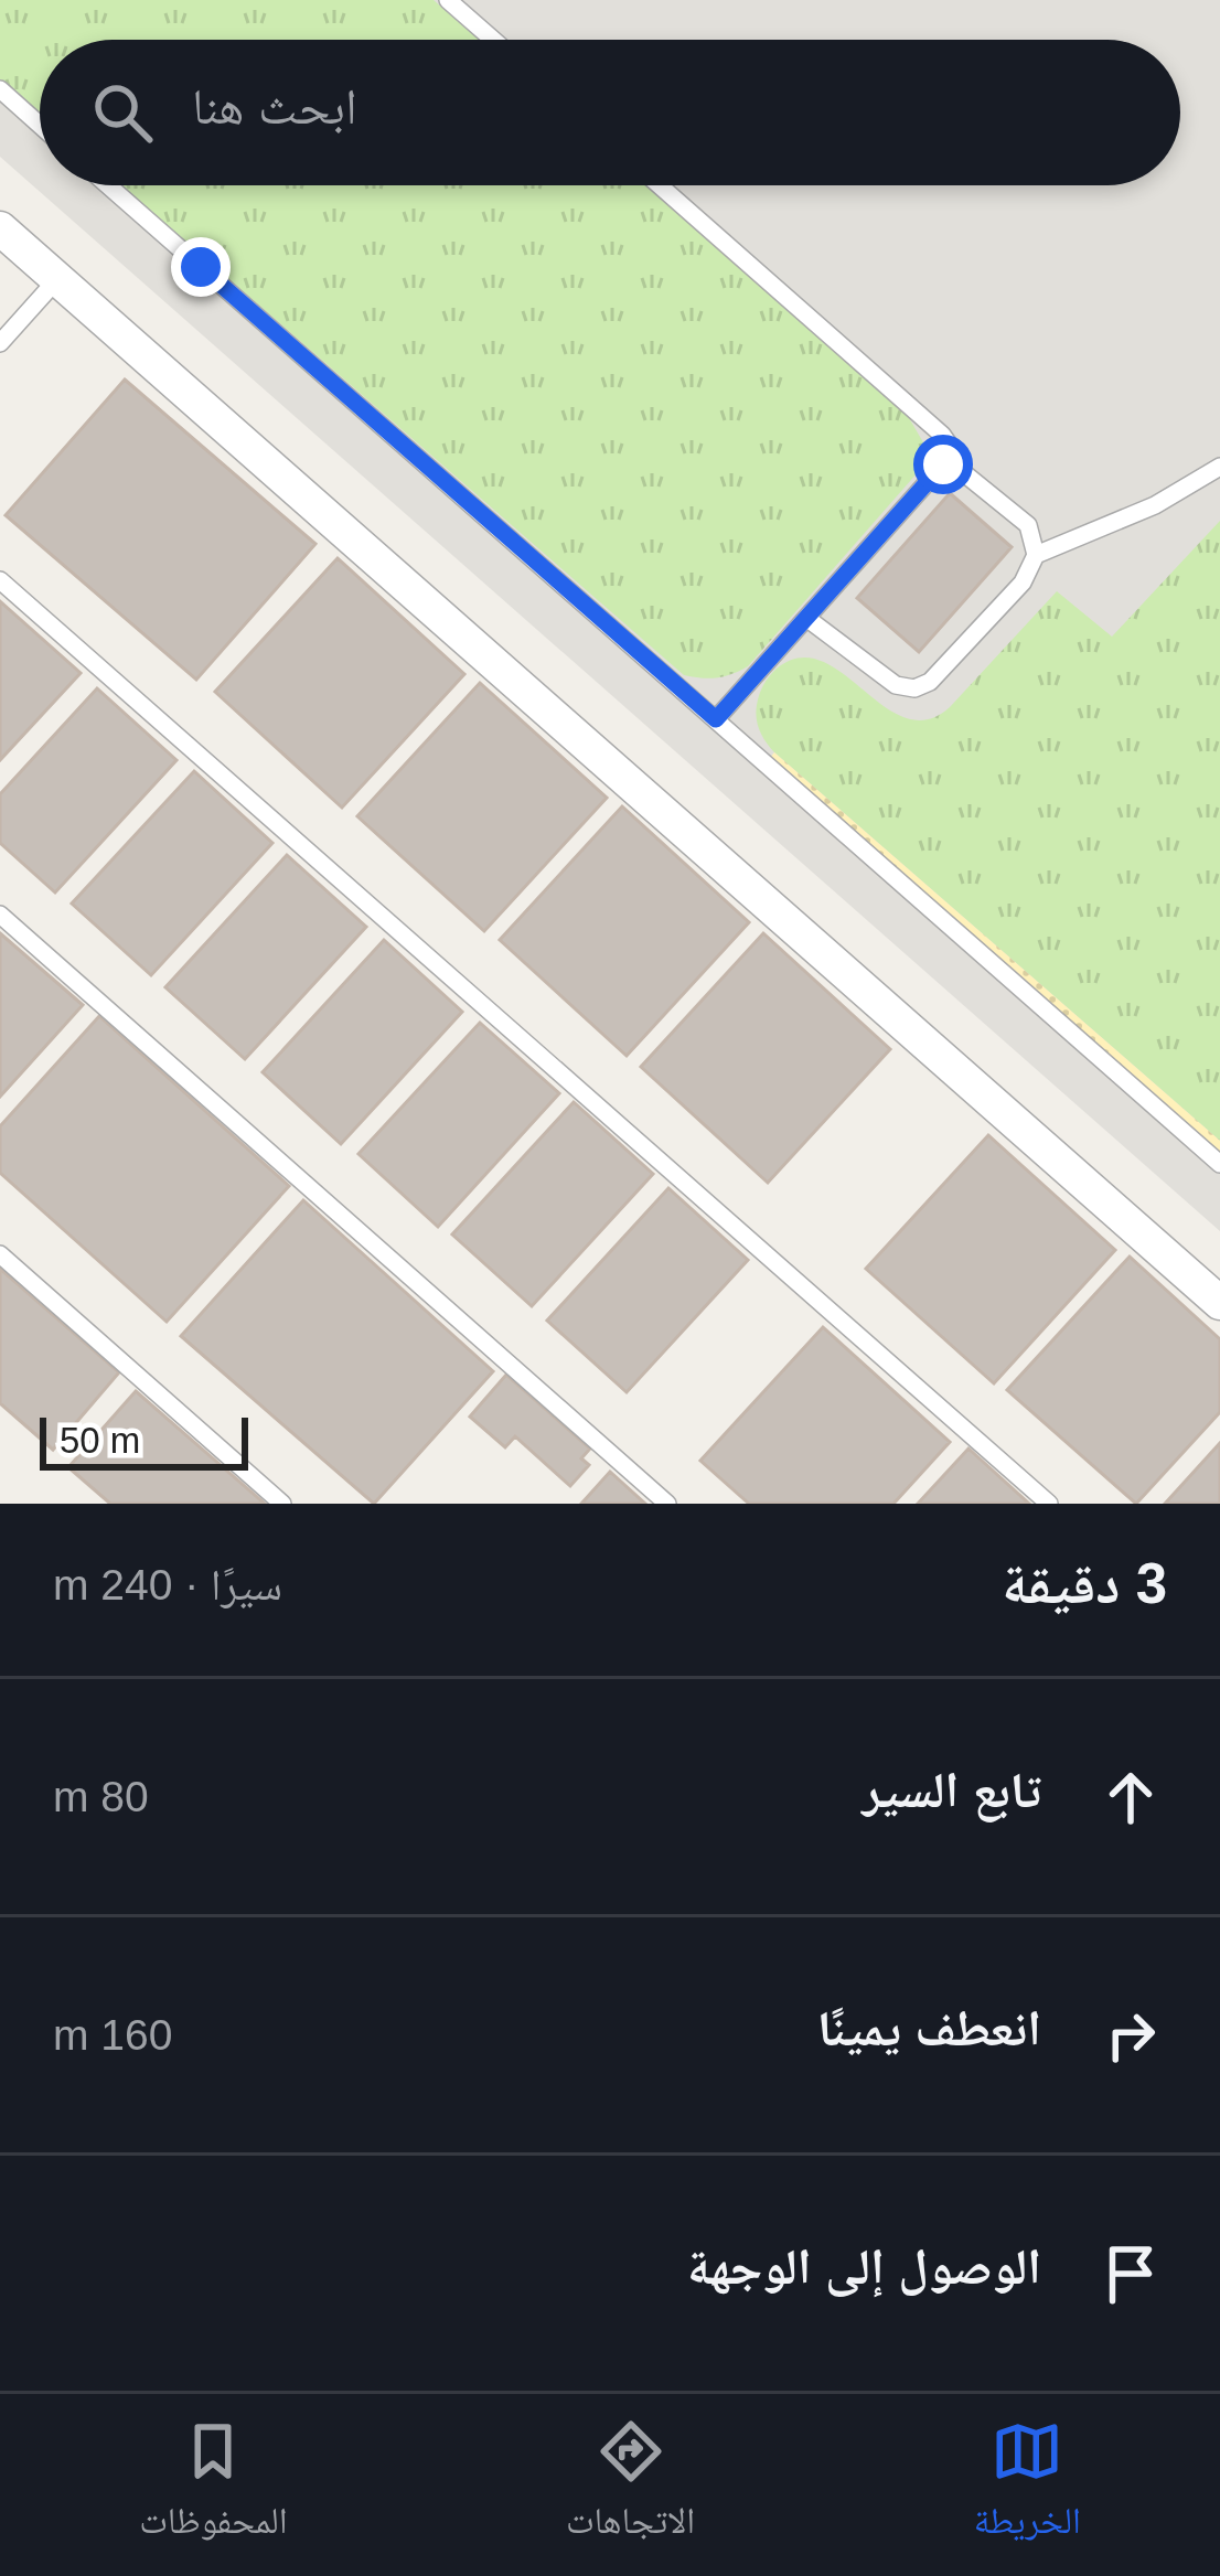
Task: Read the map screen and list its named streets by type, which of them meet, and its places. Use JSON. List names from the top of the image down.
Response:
{
  "scale_bar": "50 m",
  "page": {
    "search": "ابحث هنا",
    "scale": "50 m",
    "heading": ["3 دقيقة", "سيرًا · 240 m"],
    "list": [
      ["تابع السير", "80 m"],
      ["انعطف يمينًا", "160 m"],
      "الوصول إلى الوجهة"
    ],
    "nav": ["الخريطة", "الاتجاهات", "المحفوظات"]
  }
}
